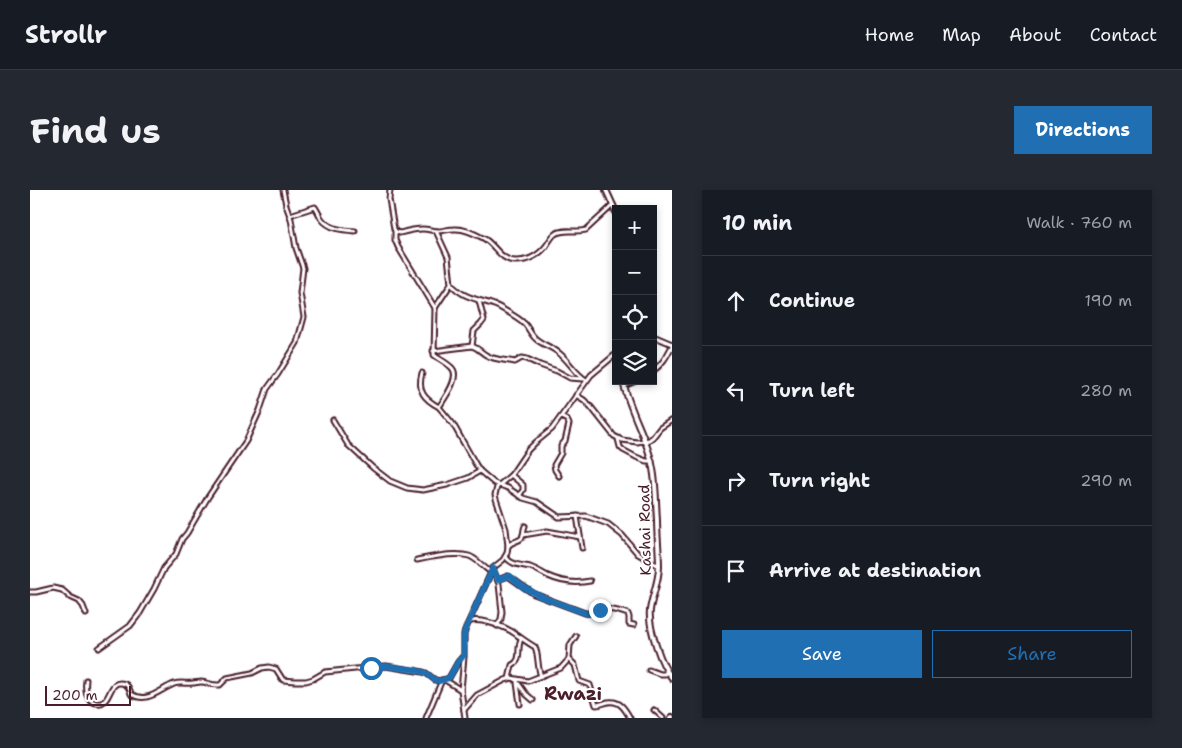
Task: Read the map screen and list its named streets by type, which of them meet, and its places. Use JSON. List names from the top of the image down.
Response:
{
  "streets": {
    "street": ["Kashai Road"]
  },
  "districts": ["Rwazi"],
  "scale_bar": "200 m",
  "page": {
    "header": "Strollr",
    "nav": [
      "Home",
      "Map",
      "About",
      "Contact"
    ],
    "buttons": [
      "Directions",
      ["Save", "Share"]
    ],
    "title": "Find us",
    "heading": ["10 min", "Walk · 760 m"],
    "map_buttons": ["+", "−"],
    "list": [
      ["Continue", "190 m"],
      ["Turn left", "280 m"],
      ["Turn right", "290 m"],
      "Arrive at destination"
    ],
    "scale": "200 m"
  }
}
